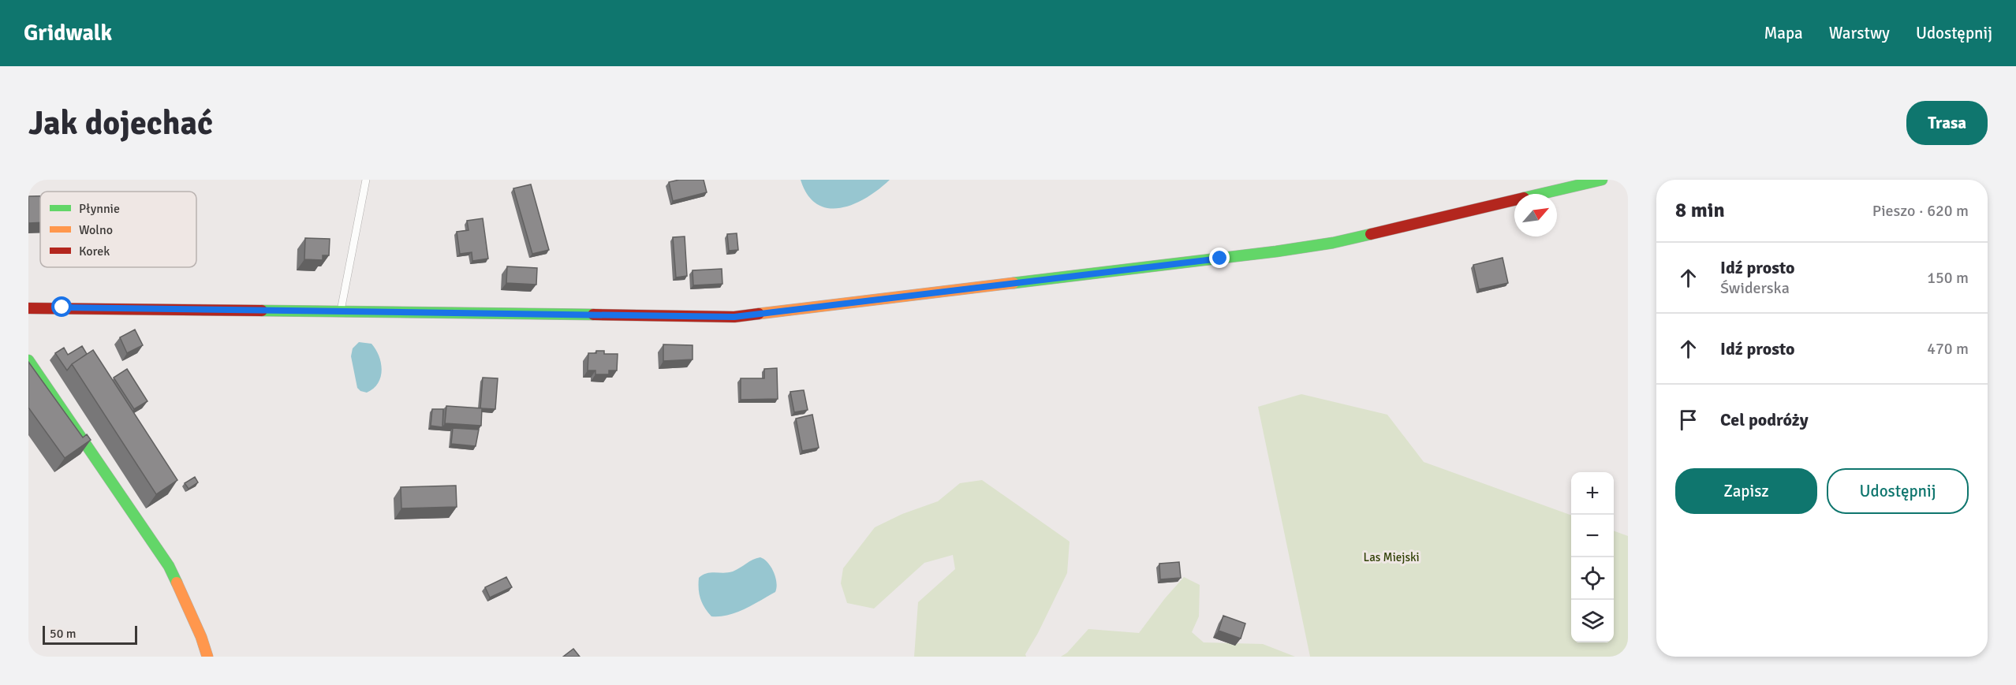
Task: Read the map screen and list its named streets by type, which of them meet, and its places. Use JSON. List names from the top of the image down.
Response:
{
  "parks": ["Las Miejski"],
  "legend": ["Płynnie", "Wolno", "Korek"],
  "scale_bar": "50 m",
  "north": "top right",
  "page": {
    "header": "Gridwalk",
    "nav": ["Mapa", "Warstwy", "Udostępnij"],
    "buttons": [
      "Trasa",
      ["Zapisz", "Udostępnij"]
    ],
    "title": "Jak dojechać",
    "heading": ["8 min", "Pieszo · 620 m"],
    "list": [
      ["Idź prosto", "Świderska", "150 m"],
      ["Idź prosto", "470 m"],
      "Cel podróży"
    ],
    "map_buttons": ["+", "−"],
    "scale": "50 m"
  }
}
